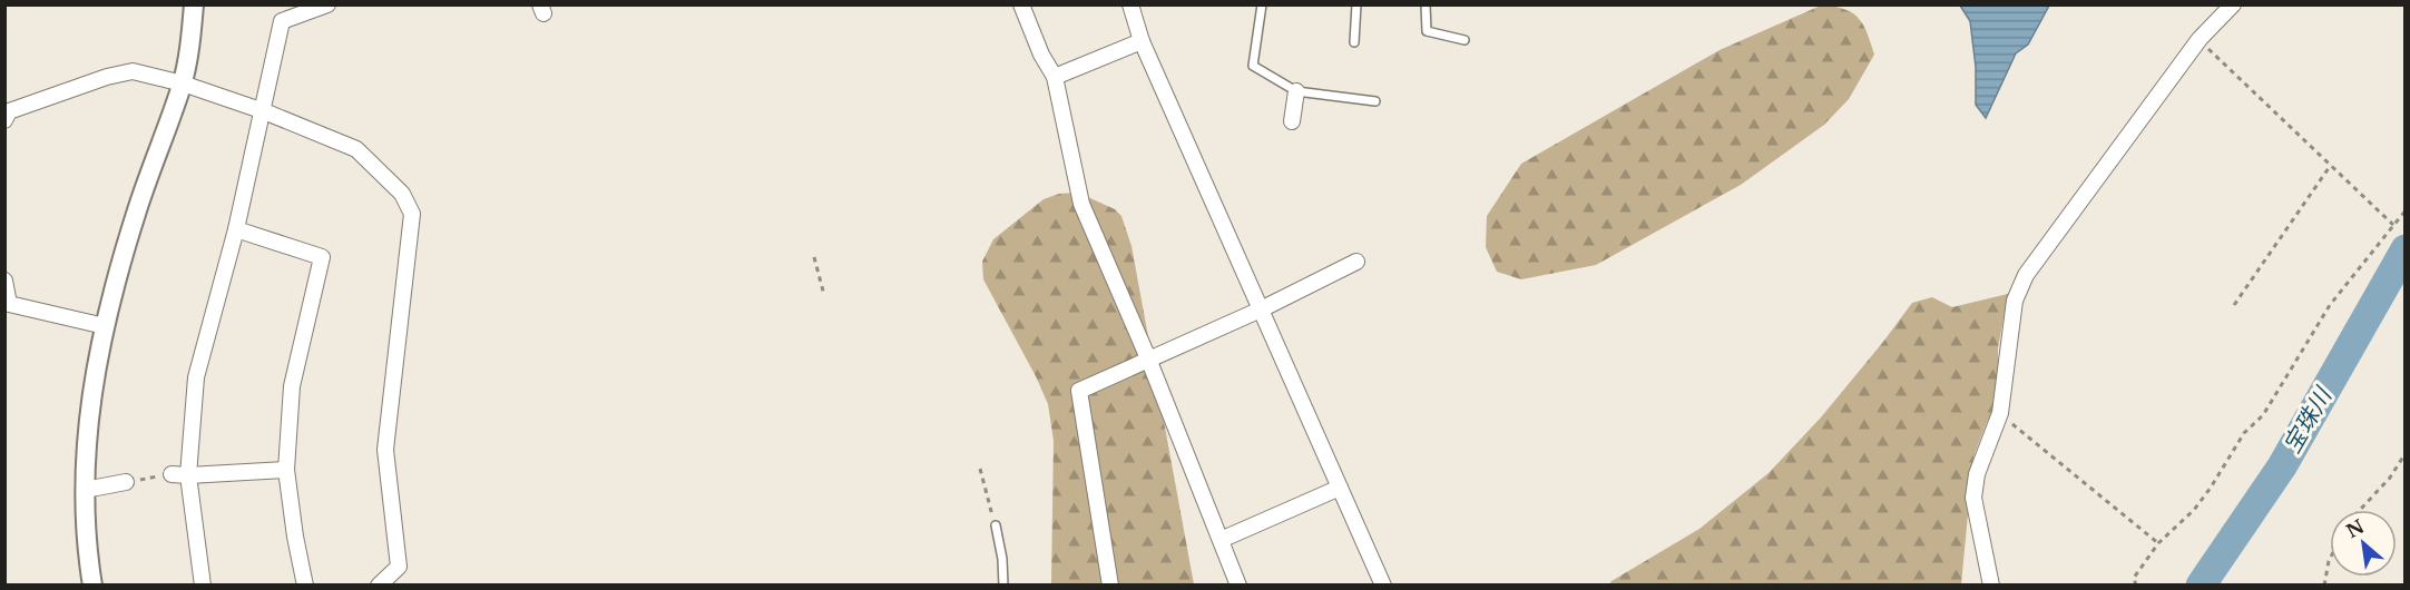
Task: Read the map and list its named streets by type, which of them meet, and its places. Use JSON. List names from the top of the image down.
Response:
{
  "water": ["宝珠川"],
  "north": "top left"
}
